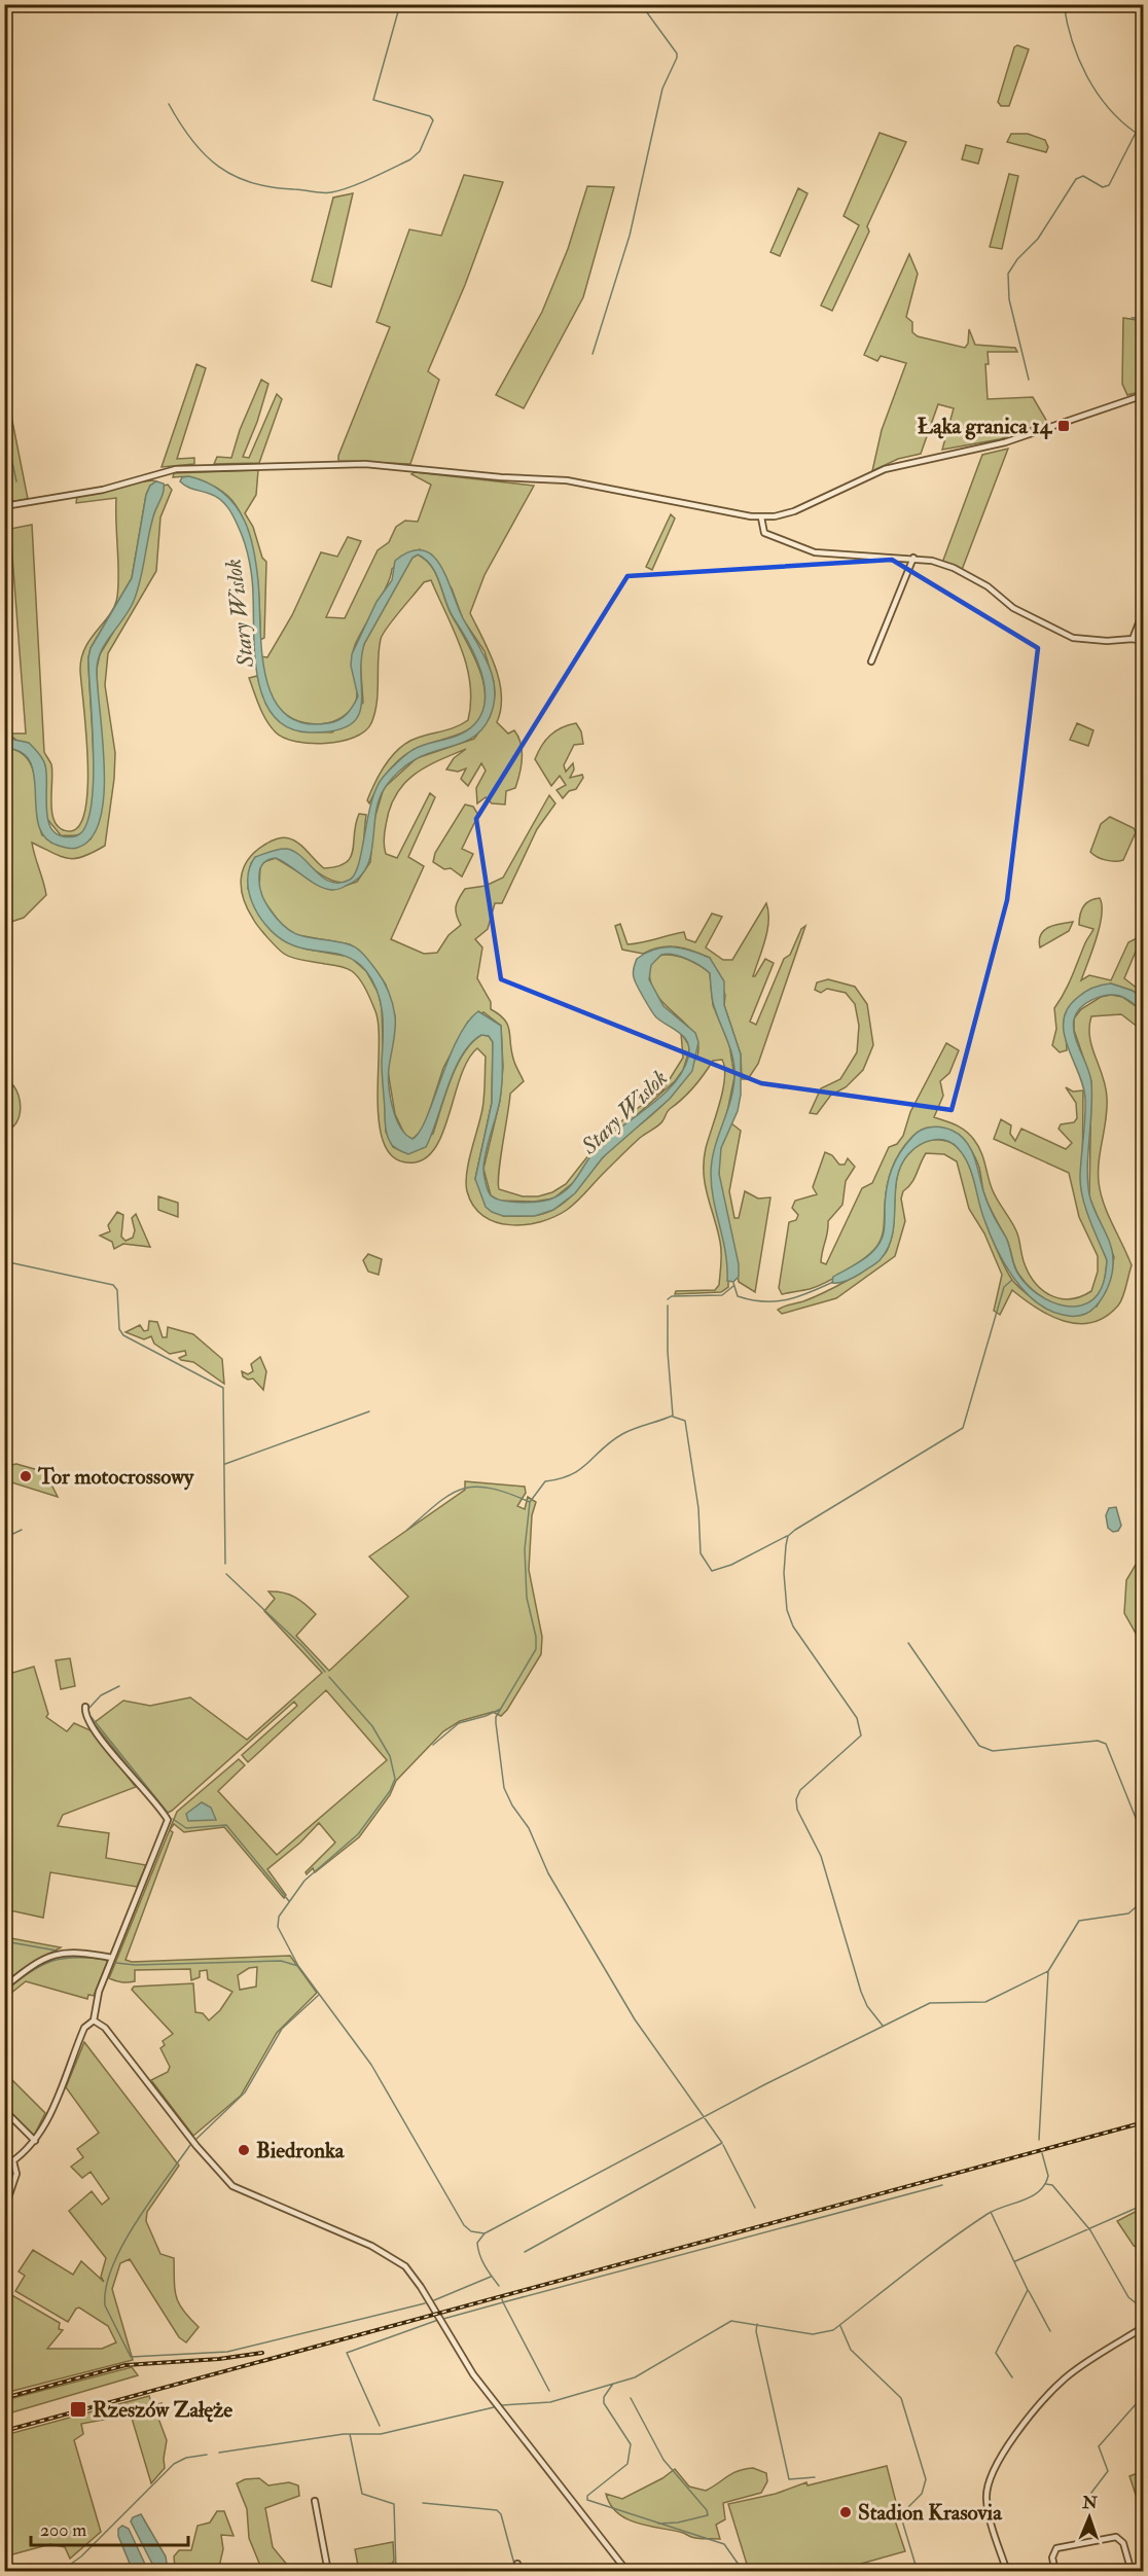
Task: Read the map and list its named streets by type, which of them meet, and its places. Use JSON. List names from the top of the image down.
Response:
{
  "water": ["Stary Wislok"],
  "places": {
    "transit": ["Łąka granica 14", "Rzeszów Załęże"],
    "other": ["Tor motocrossowy", "Biedronka", "Stadion Krasovia"]
  },
  "scale_bar": "200 m",
  "north": "top"
}
